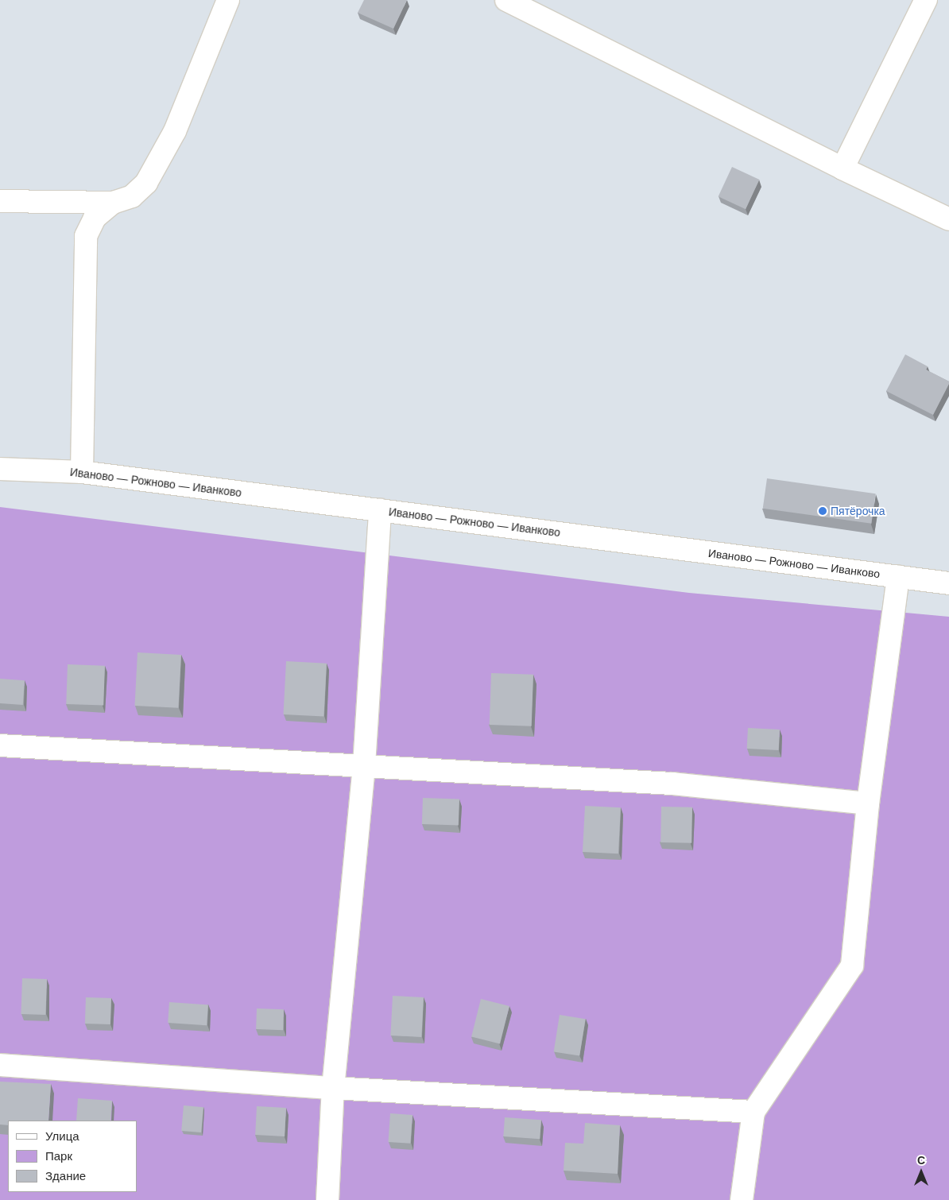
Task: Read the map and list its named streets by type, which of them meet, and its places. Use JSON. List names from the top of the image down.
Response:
{
  "streets": {
    "street": ["Иваново — Рожново — Иванково"]
  },
  "places": ["Пятёрочка"],
  "legend": ["Улица", "Парк", "Здание"],
  "north": "top"
}
